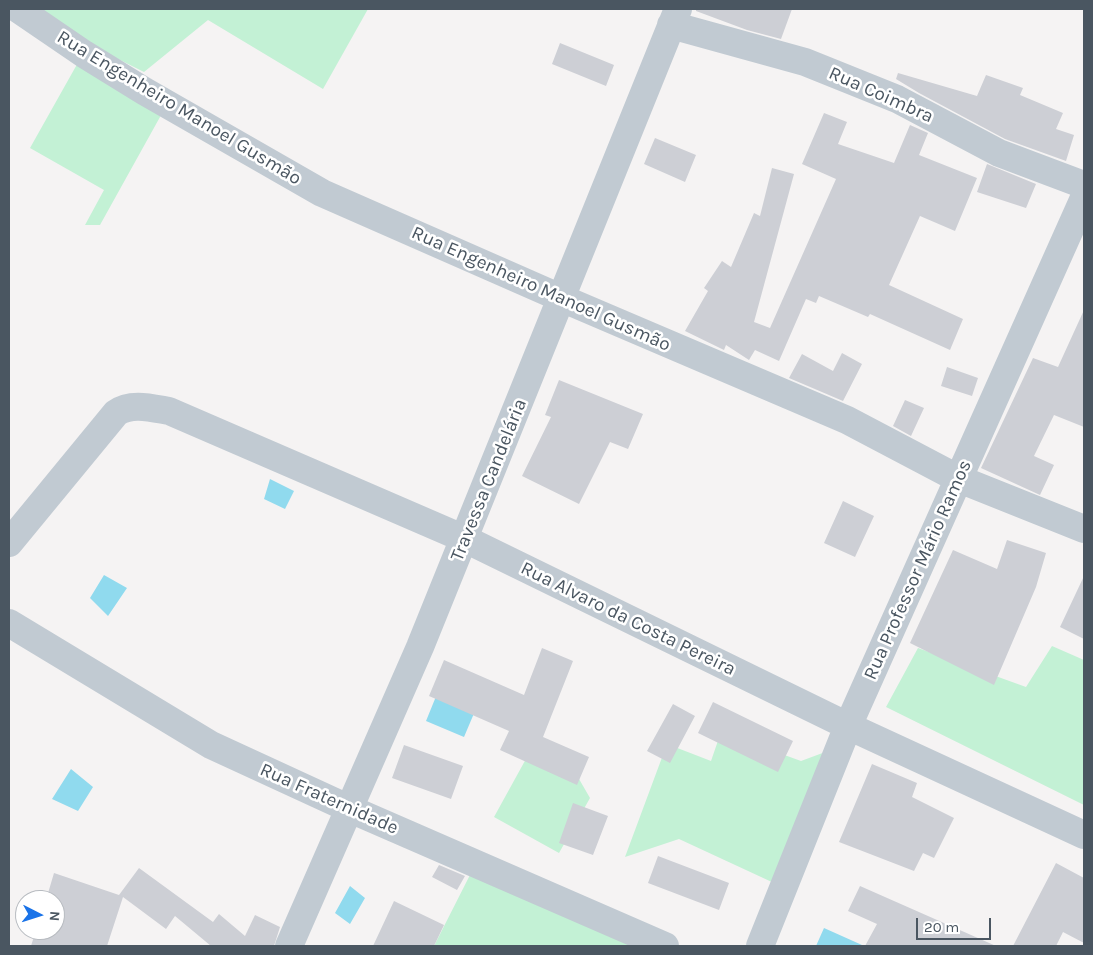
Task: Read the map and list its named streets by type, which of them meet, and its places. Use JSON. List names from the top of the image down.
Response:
{
  "streets": {
    "street": [
      "Rua Coimbra",
      "Rua Engenheiro Manoel Gusmão",
      "Travessa Candelária",
      "Rua Professor Mário Ramos",
      "Rua Alvaro da Costa Pereira",
      "Rua Fraternidade"
    ]
  },
  "crossings": [
    ["Rua Coimbra", "Travessa Candelária"],
    ["Rua Engenheiro Manoel Gusmão", "Travessa Candelária"],
    ["Rua Engenheiro Manoel Gusmão", "Rua Professor Mário Ramos"],
    ["Travessa Candelária", "Rua Alvaro da Costa Pereira"],
    ["Travessa Candelária", "Rua Fraternidade"],
    ["Rua Professor Mário Ramos", "Rua Alvaro da Costa Pereira"]
  ],
  "scale_bar": "20 m",
  "north": "right"
}
